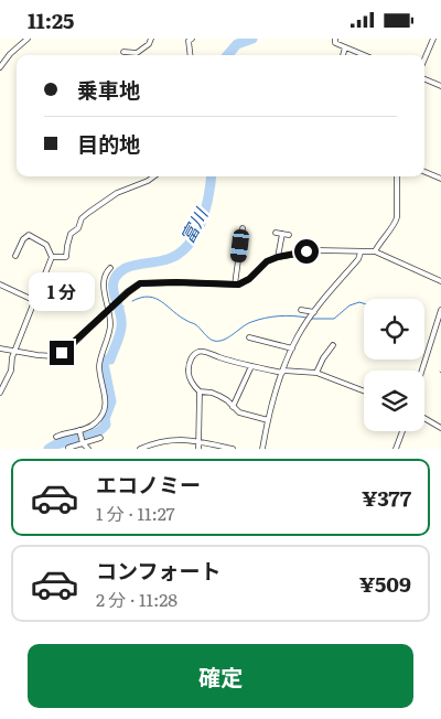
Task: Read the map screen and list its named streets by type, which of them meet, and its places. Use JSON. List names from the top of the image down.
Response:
{
  "water": ["富川"],
  "page": {
    "status": "11:25",
    "banner": ["乗車地", "目的地"],
    "bubble": "1 分",
    "list": [
      {
        "name": "エコノミー",
        "note": "1 分 · 11:27",
        "value": "¥377"
      },
      {
        "name": "コンフォート",
        "note": "2 分 · 11:28",
        "value": "¥509"
      }
    ],
    "buttons": "確定"
  }
}
